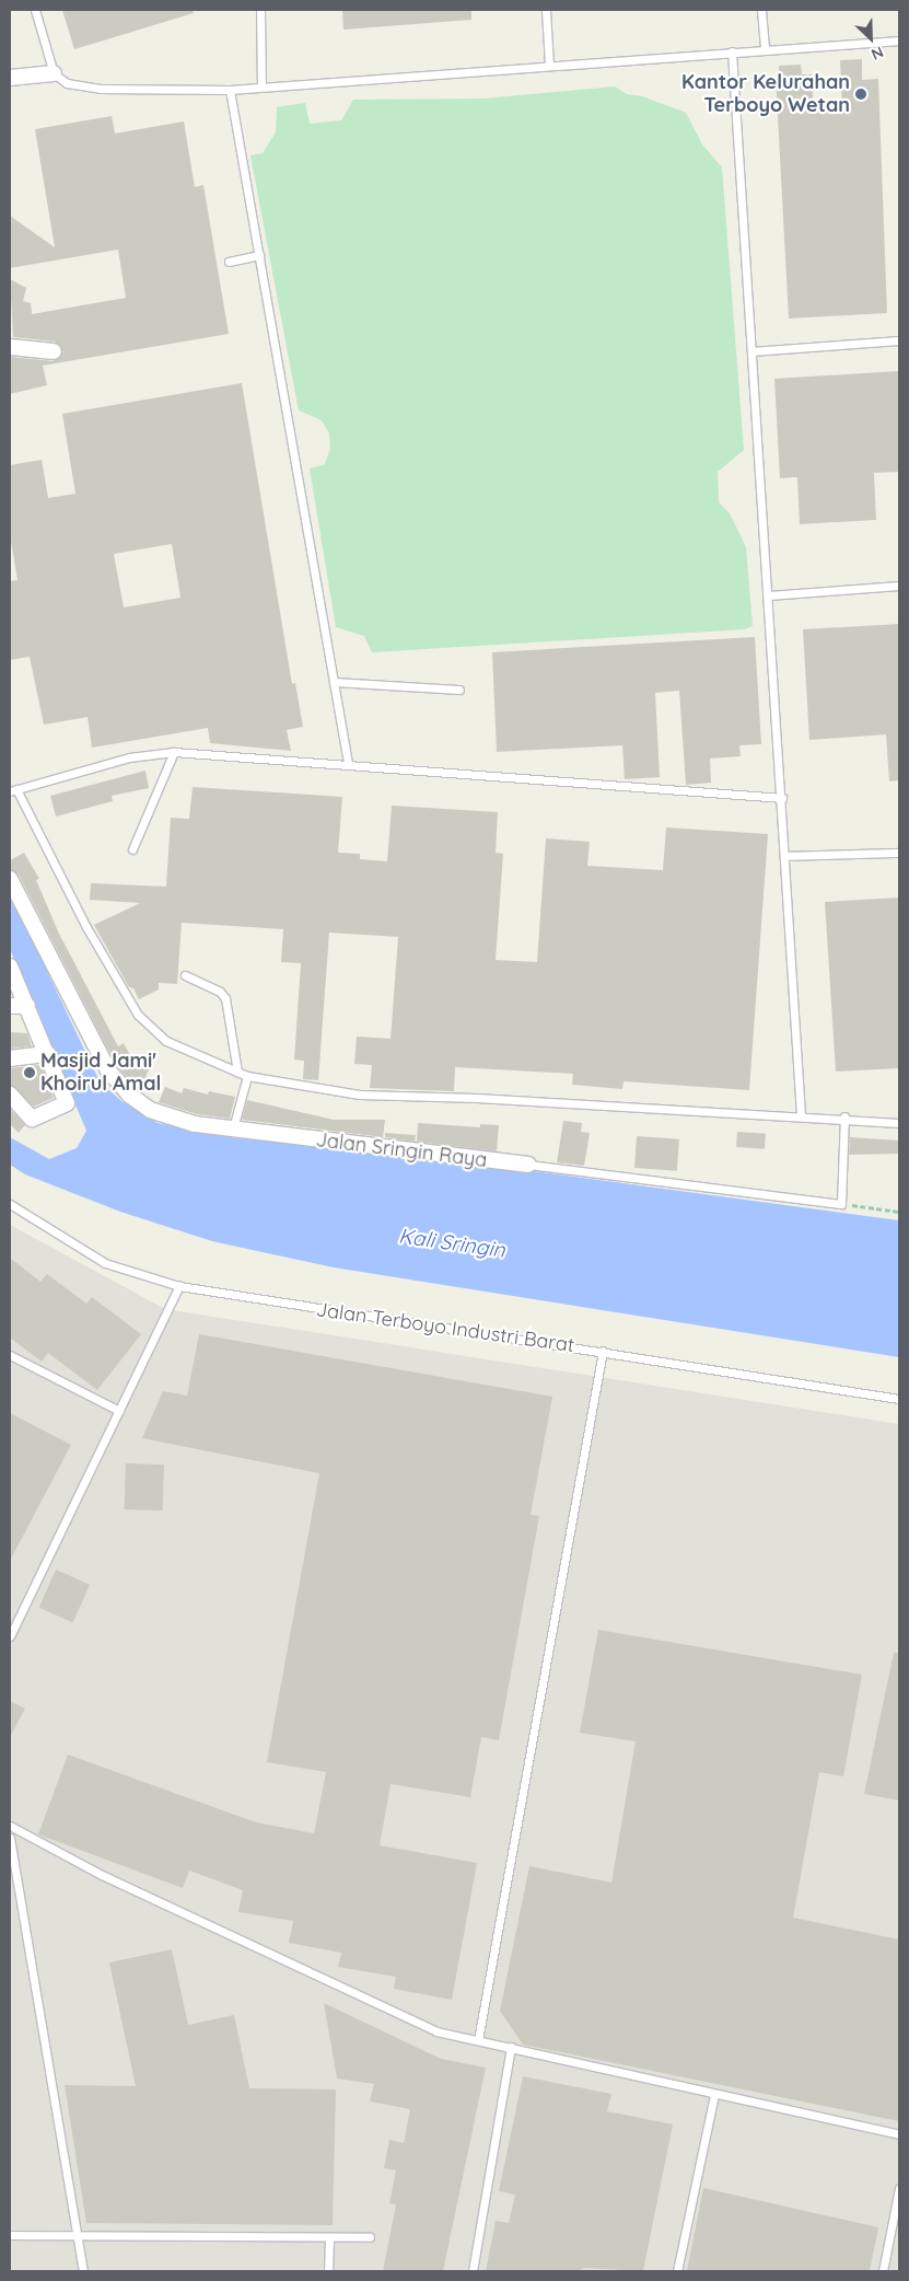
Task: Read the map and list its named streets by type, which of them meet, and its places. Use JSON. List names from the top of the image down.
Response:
{
  "streets": {
    "street": ["Jalan Sringin Raya"],
    "lane": ["Jalan Terboyo Industri Barat"]
  },
  "water": ["Kali Sringin"],
  "places": ["Kantor Kelurahan Terboyo Wetan", "Masjid Jami' Khoirul Amal"],
  "north": "bottom right"
}
